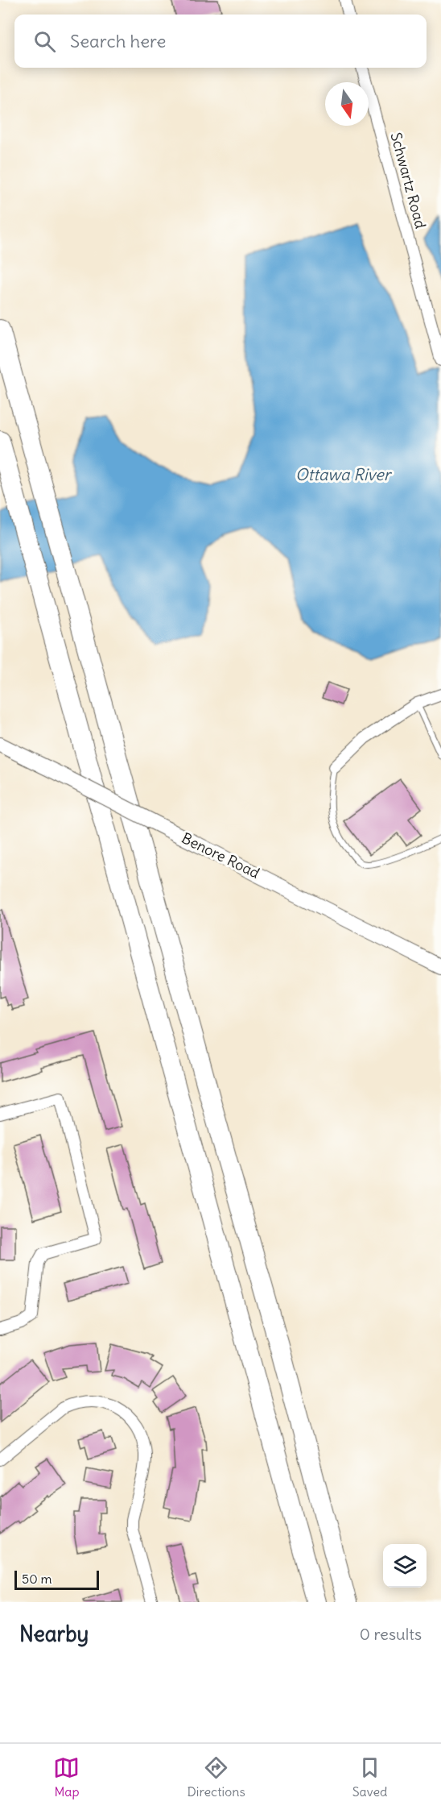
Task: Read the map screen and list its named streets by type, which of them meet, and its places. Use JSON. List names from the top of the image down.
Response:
{
  "streets": {
    "main road": ["Benore Road"],
    "street": ["Schwartz Road"]
  },
  "water": ["Ottawa River"],
  "scale_bar": "50 m",
  "north": "bottom",
  "page": {
    "search": "Search here",
    "scale": "50 m",
    "heading": ["Nearby", "0 results"],
    "nav": ["Map", "Directions", "Saved"]
  }
}
